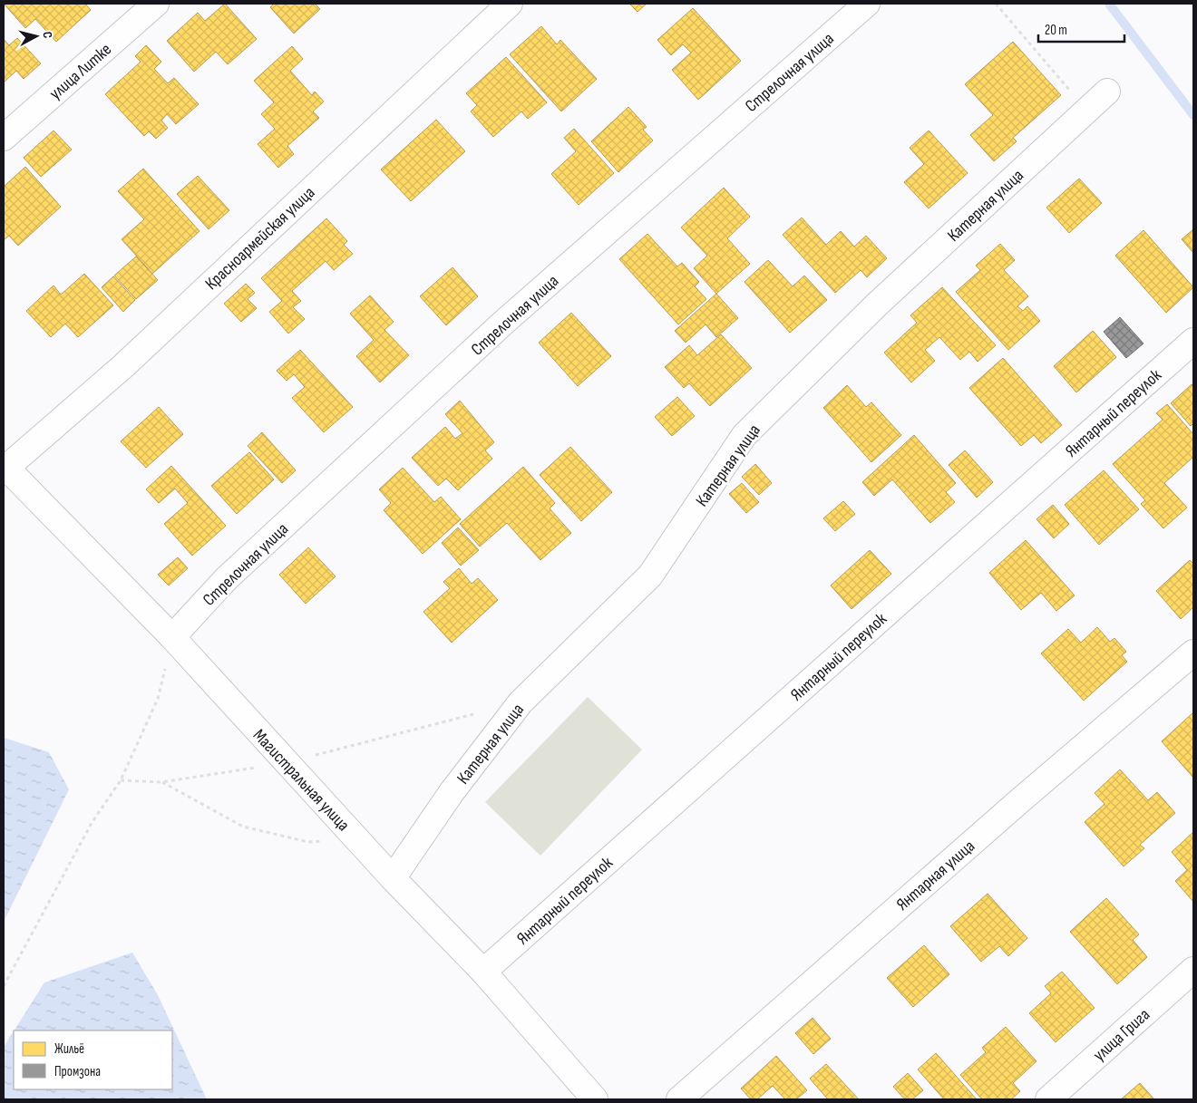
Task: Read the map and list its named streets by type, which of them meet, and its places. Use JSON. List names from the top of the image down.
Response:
{
  "streets": {
    "street": [
      "улица Литке",
      "Стрелочная улица",
      "Катерная улица",
      "Красноармейская улица",
      "Янтарный переулок",
      "Магистральная улица",
      "Янтарная улица",
      "улица Грига"
    ]
  },
  "crossings": [
    ["Стрелочная улица", "Магистральная улица"],
    ["Катерная улица", "Магистральная улица"],
    ["Красноармейская улица", "Магистральная улица"],
    ["Янтарный переулок", "Магистральная улица"]
  ],
  "legend": ["Жильё", "Промзона"],
  "scale_bar": "20 m",
  "north": "right"
}
